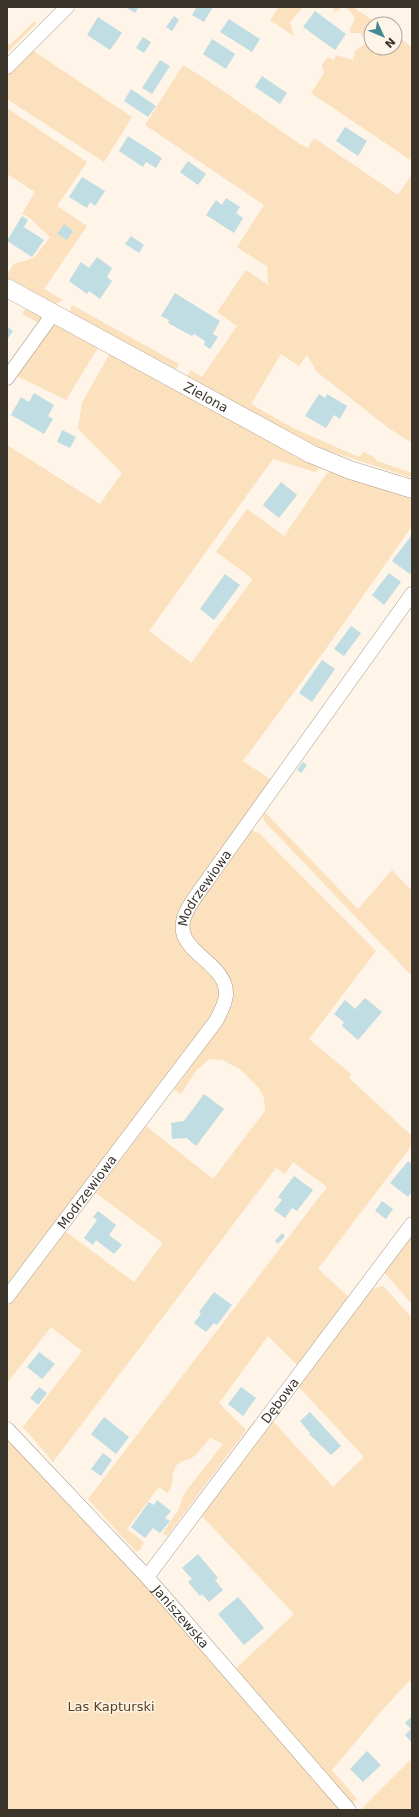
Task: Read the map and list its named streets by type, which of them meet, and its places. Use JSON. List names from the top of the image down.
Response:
{
  "streets": {
    "street": [
      "Zielona",
      "Modrzewiowa",
      "Dębowa",
      "Janiszewska"
    ]
  },
  "crossings": [
    ["Dębowa", "Janiszewska"]
  ],
  "parks": ["Las Kapturski"],
  "north": "bottom right"
}
